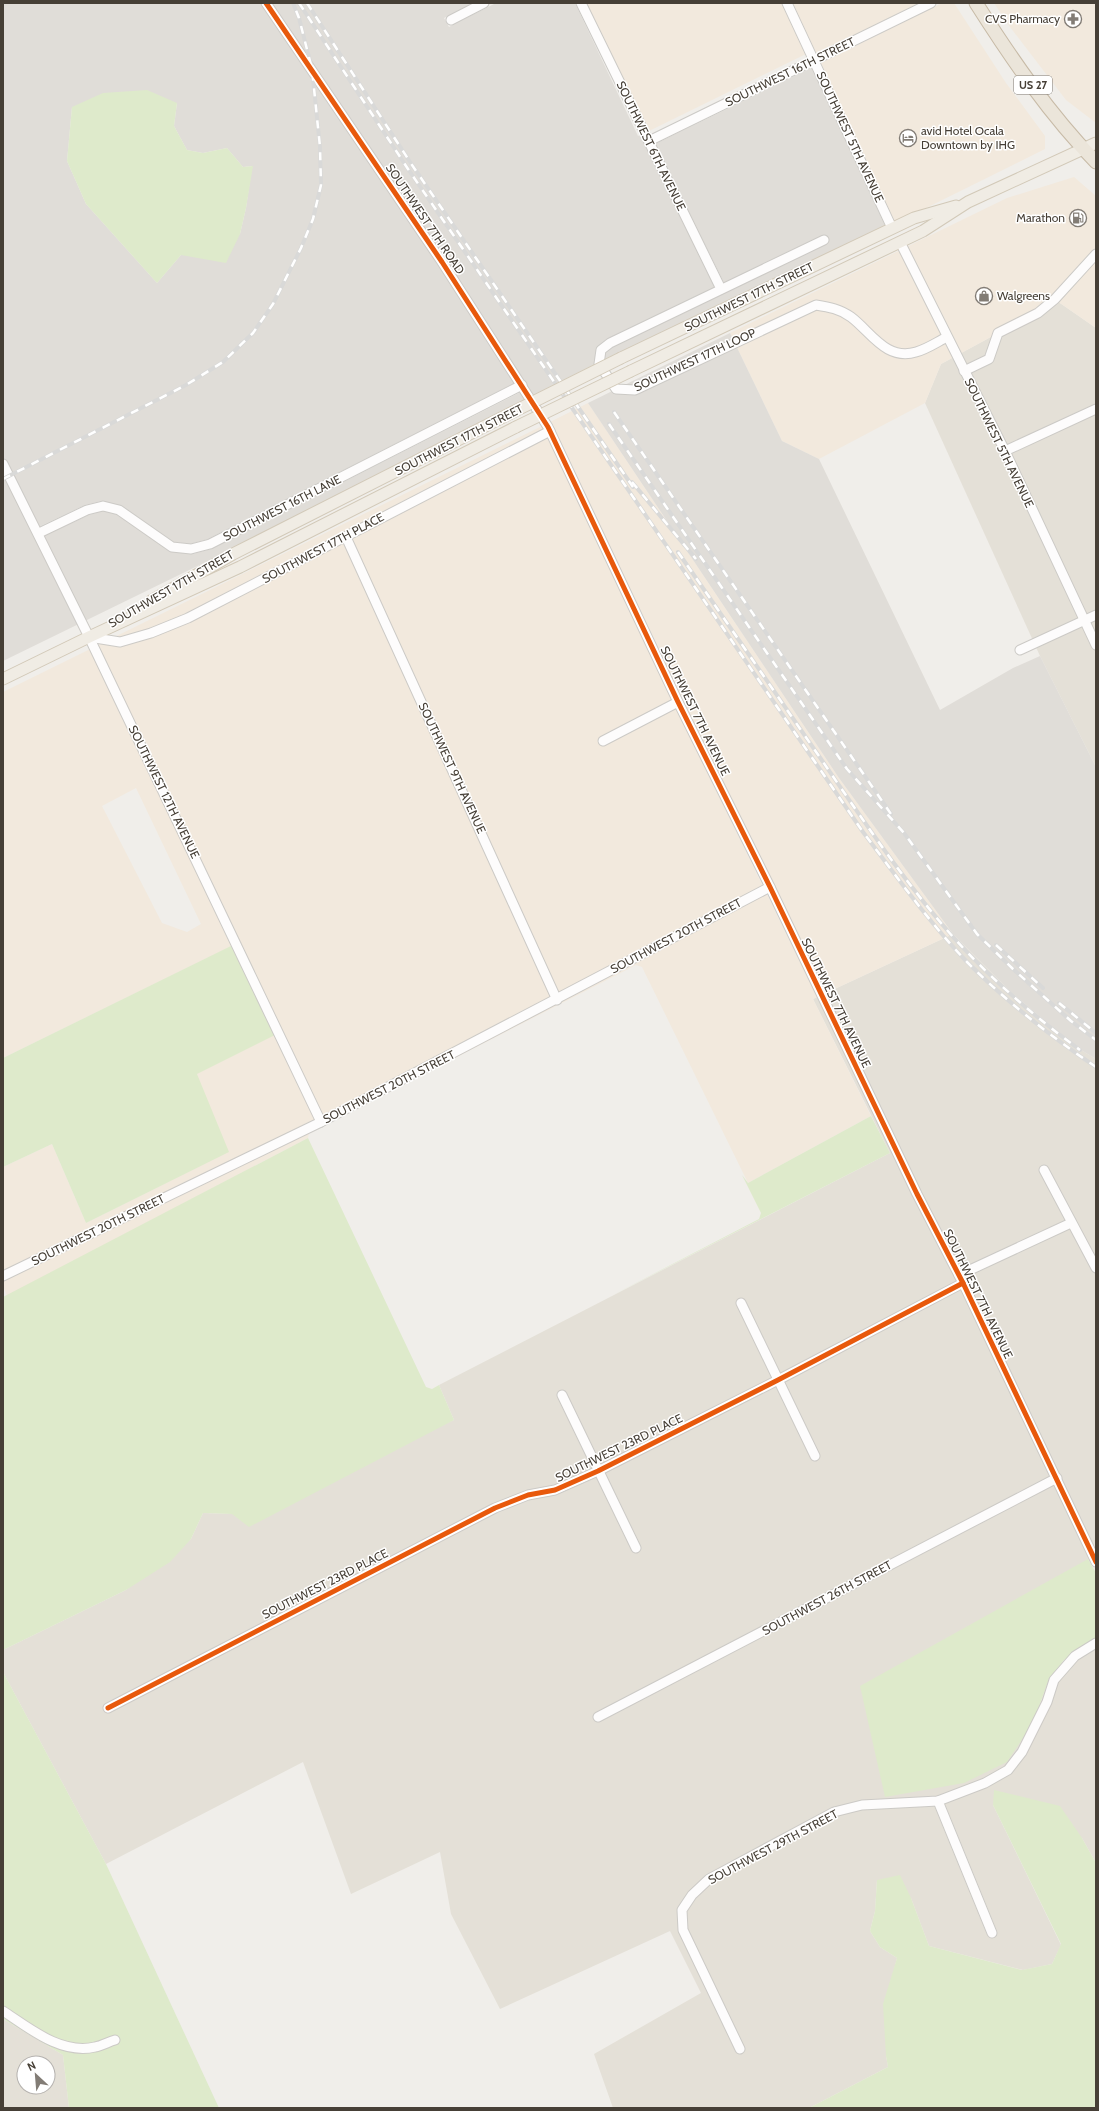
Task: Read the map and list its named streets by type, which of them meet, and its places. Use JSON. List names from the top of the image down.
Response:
{
  "streets": {
    "highway": ["US 27"],
    "main road": ["SOUTHWEST 17TH STREET"],
    "street": [
      "SOUTHWEST 16TH STREET",
      "SOUTHWEST 5TH AVENUE",
      "SOUTHWEST 6TH AVENUE",
      "SOUTHWEST 7TH ROAD",
      "SOUTHWEST 17TH LOOP",
      "SOUTHWEST 16TH LANE",
      "SOUTHWEST 17TH PLACE",
      "SOUTHWEST 7TH AVENUE",
      "SOUTHWEST 9TH AVENUE",
      "SOUTHWEST 12TH AVENUE",
      "SOUTHWEST 20TH STREET",
      "SOUTHWEST 23RD PLACE",
      "SOUTHWEST 26TH STREET",
      "SOUTHWEST 29TH STREET"
    ]
  },
  "crossings": [
    ["SOUTHWEST 16TH STREET", "SOUTHWEST 5TH AVENUE"],
    ["SOUTHWEST 16TH STREET", "SOUTHWEST 6TH AVENUE"],
    ["US 27", "SOUTHWEST 17TH STREET"],
    ["SOUTHWEST 5TH AVENUE", "SOUTHWEST 17TH STREET"],
    ["SOUTHWEST 5TH AVENUE", "SOUTHWEST 17TH LOOP"],
    ["SOUTHWEST 6TH AVENUE", "SOUTHWEST 17TH LOOP"],
    ["SOUTHWEST 7TH ROAD", "SOUTHWEST 16TH LANE"],
    ["SOUTHWEST 7TH ROAD", "SOUTHWEST 17TH PLACE"],
    ["SOUTHWEST 7TH ROAD", "SOUTHWEST 7TH AVENUE"],
    ["SOUTHWEST 17TH STREET", "SOUTHWEST 17TH PLACE"],
    ["SOUTHWEST 17TH STREET", "SOUTHWEST 12TH AVENUE"],
    ["SOUTHWEST 16TH LANE", "SOUTHWEST 12TH AVENUE"],
    ["SOUTHWEST 17TH PLACE", "SOUTHWEST 9TH AVENUE"],
    ["SOUTHWEST 17TH PLACE", "SOUTHWEST 12TH AVENUE"],
    ["SOUTHWEST 7TH AVENUE", "SOUTHWEST 20TH STREET"],
    ["SOUTHWEST 7TH AVENUE", "SOUTHWEST 23RD PLACE"],
    ["SOUTHWEST 7TH AVENUE", "SOUTHWEST 26TH STREET"],
    ["SOUTHWEST 9TH AVENUE", "SOUTHWEST 20TH STREET"],
    ["SOUTHWEST 12TH AVENUE", "SOUTHWEST 20TH STREET"]
  ],
  "places": {
    "pharmacy": ["CVS Pharmacy"],
    "hotel": ["avid Hotel Ocala Downtown by IHG"],
    "fuel station": ["Marathon"],
    "shop": ["Walgreens"]
  },
  "north": "top left"
}
